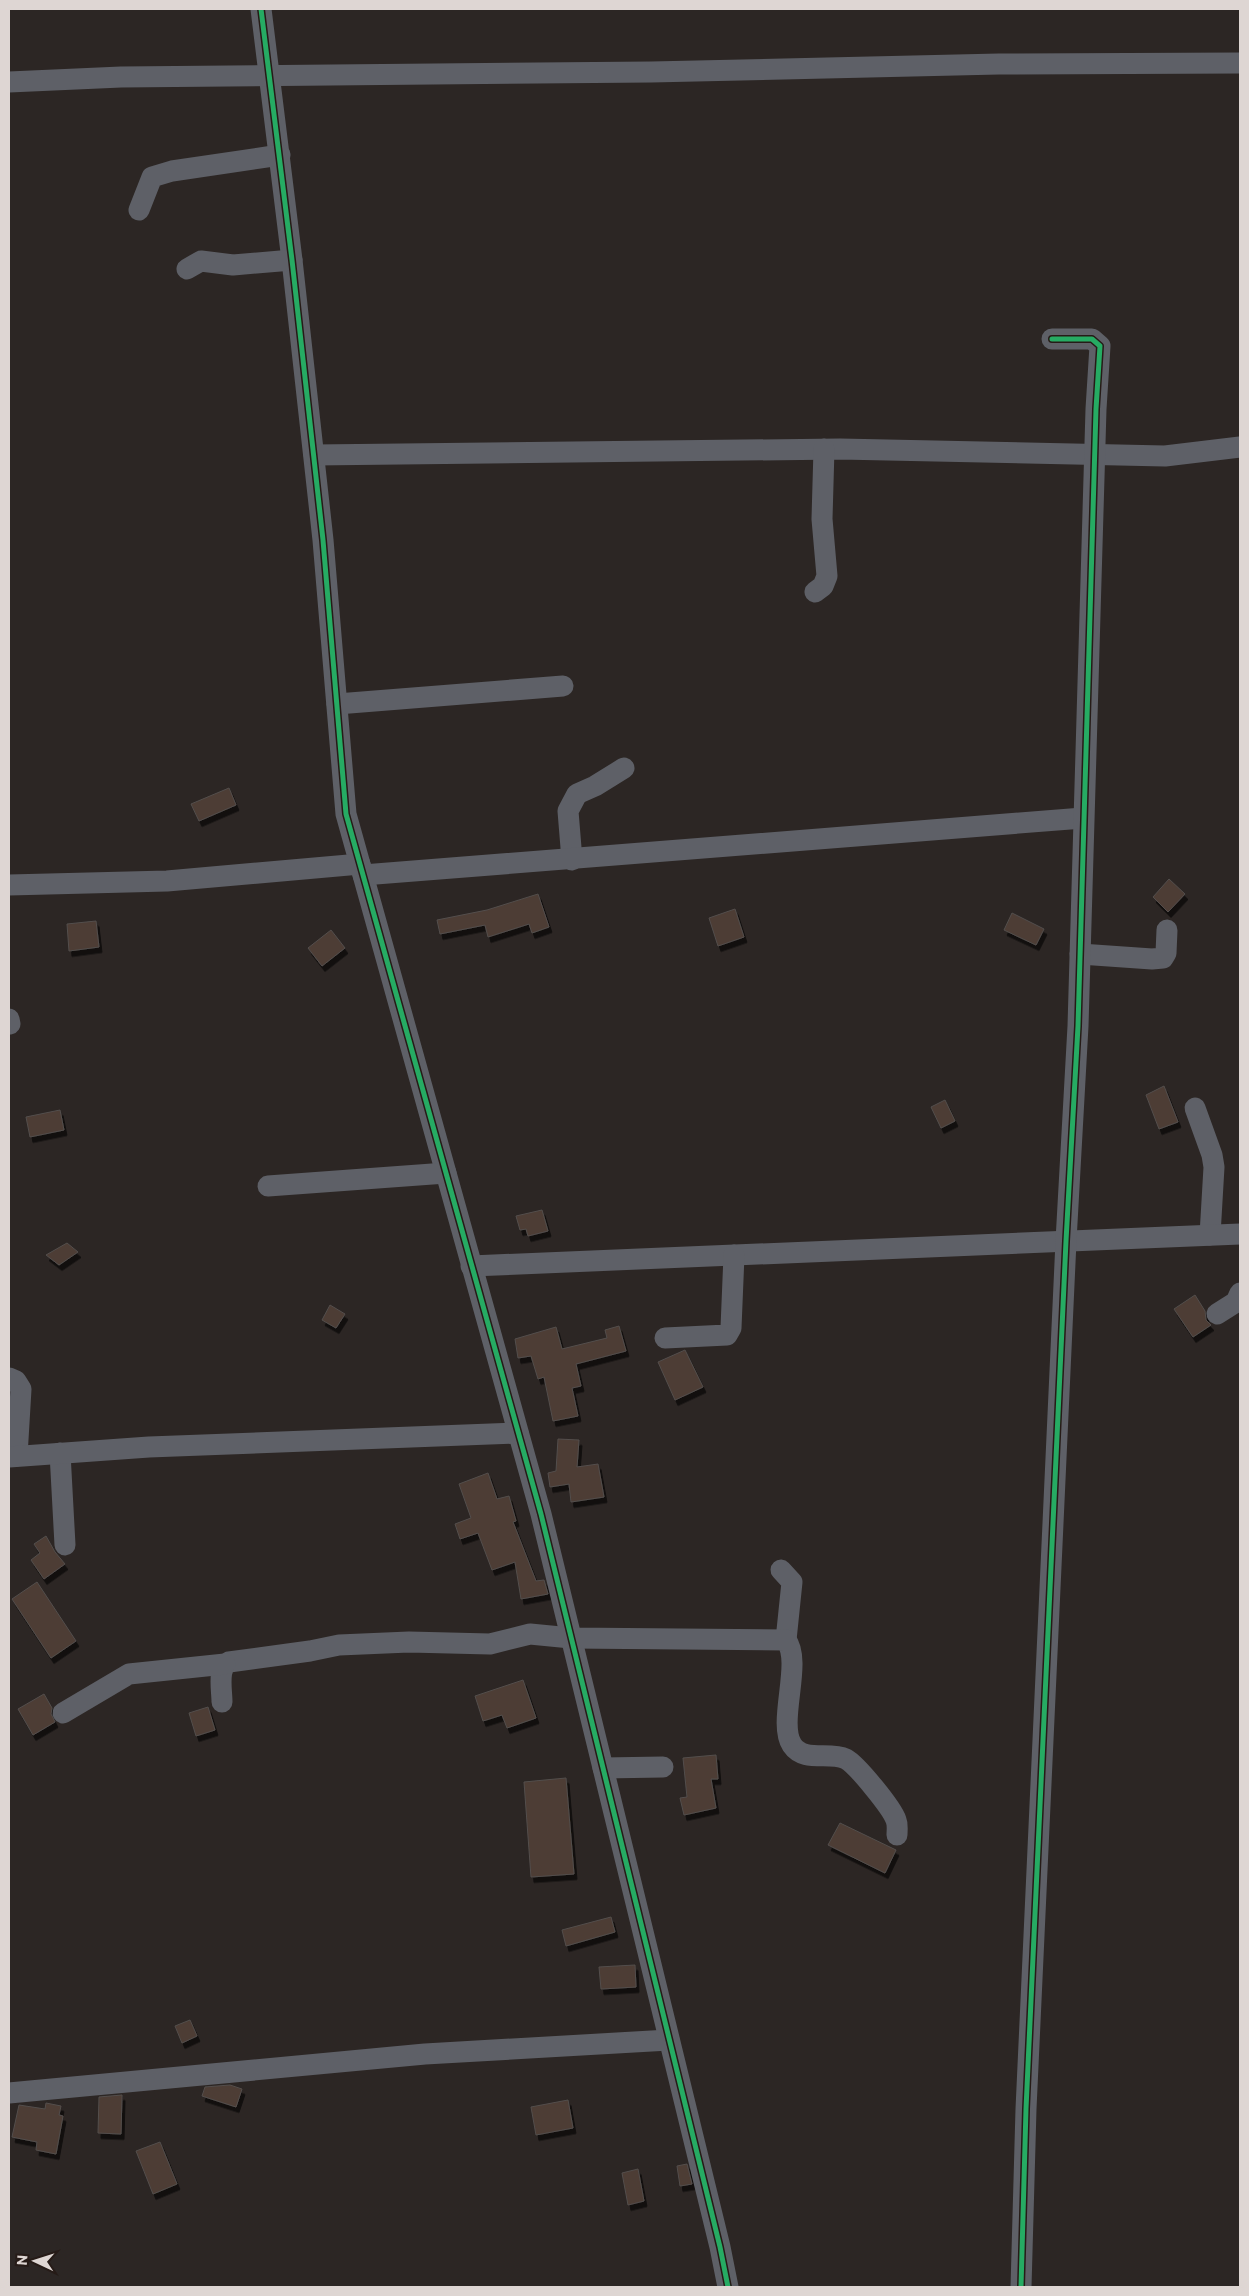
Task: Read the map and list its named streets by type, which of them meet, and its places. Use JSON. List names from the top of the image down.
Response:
{
  "north": "left"
}
